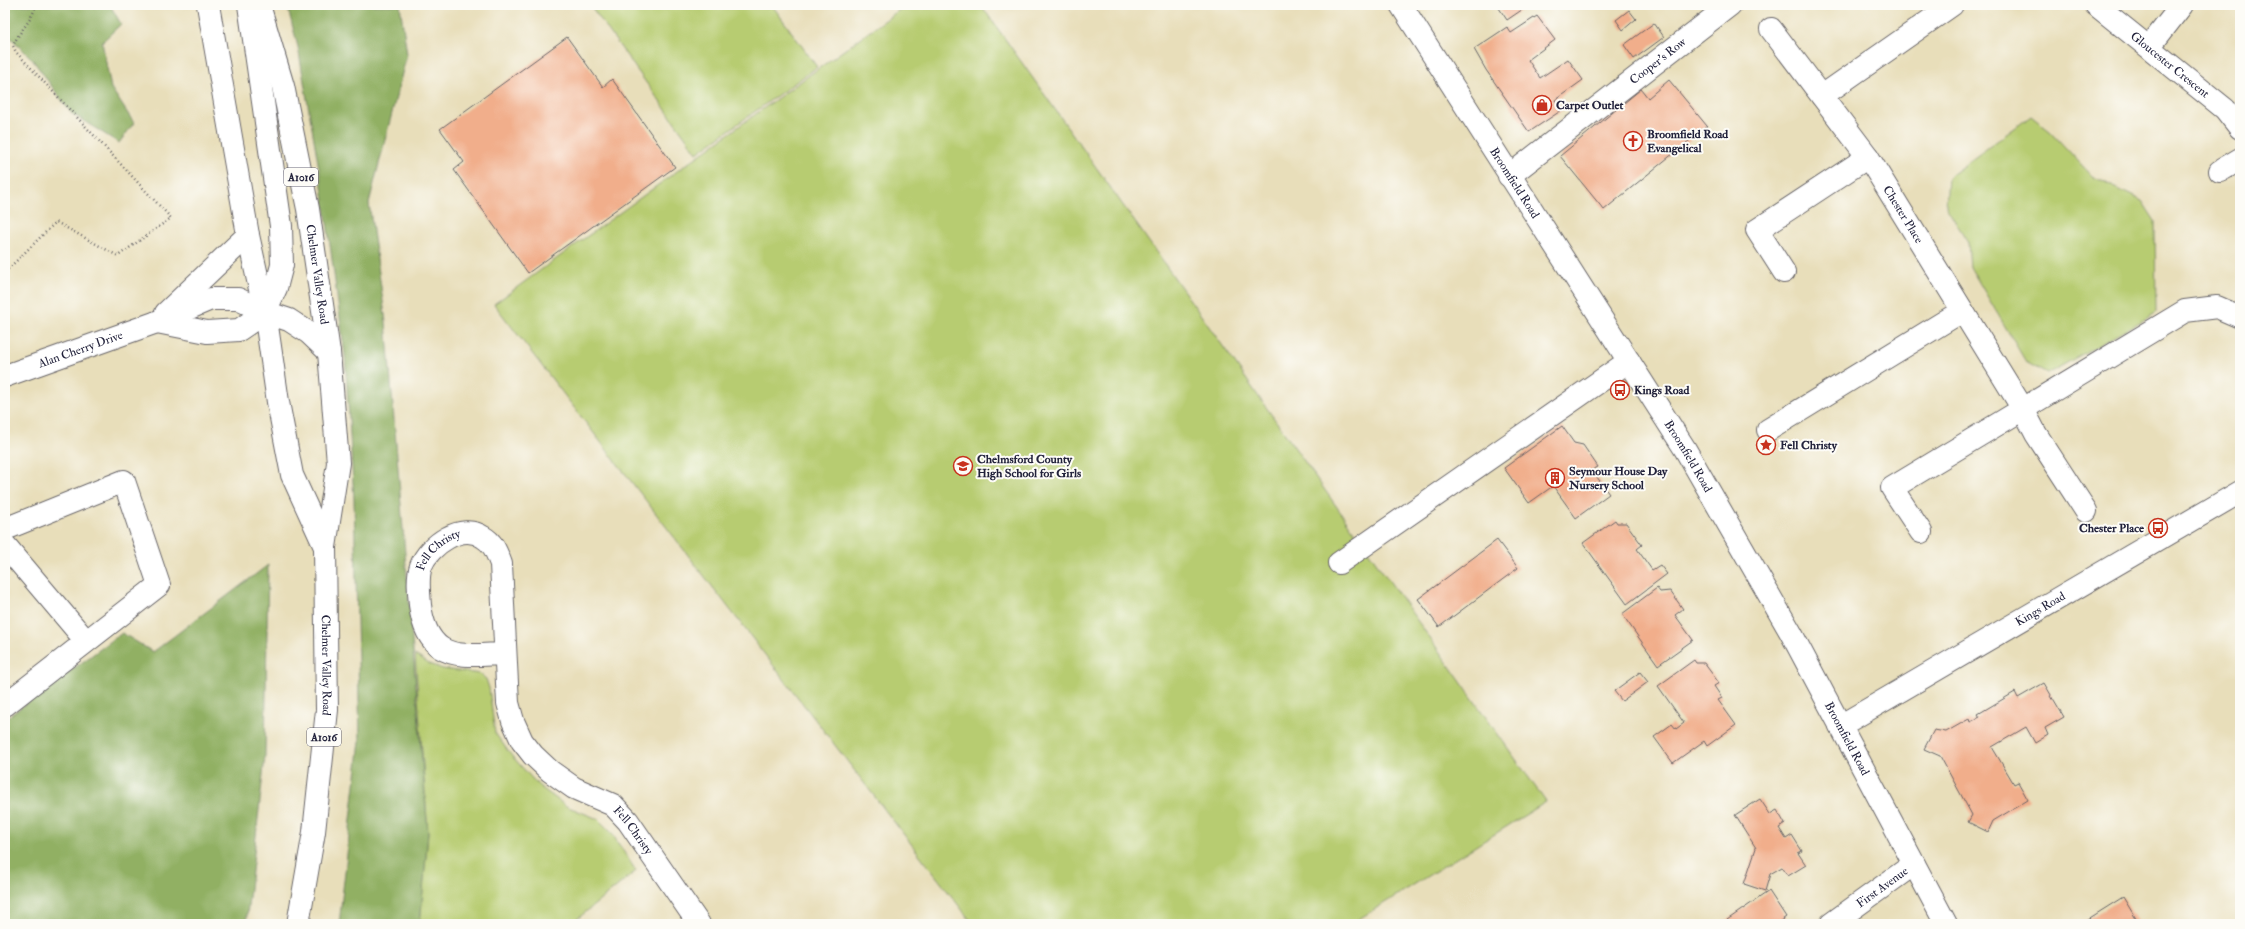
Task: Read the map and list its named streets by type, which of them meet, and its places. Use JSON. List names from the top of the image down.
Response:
{
  "streets": {
    "street": [
      "Cooper's Row",
      "Gloucester Crescent",
      "A1016",
      "Broomfield Road",
      "Chester Place",
      "Chelmer Valley Road",
      "Alan Cherry Drive",
      "Fell Christy",
      "Kings Road",
      "First Avenue"
    ]
  },
  "crossings": [
    ["Cooper's Row", "Broomfield Road"],
    ["Broomfield Road", "Kings Road"],
    ["Broomfield Road", "First Avenue"],
    ["Chelmer Valley Road", "Alan Cherry Drive"]
  ],
  "places": {
    "shop": ["Carpet Outlet"],
    "church": ["Broomfield Road Evangelical"],
    "bus stop": ["Kings Road", "Chester Place"],
    "place": ["Fell Christy"],
    "school or university": ["Chelmsford County High School for Girls"],
    "building": ["Seymour House Day Nursery School"]
  }
}
